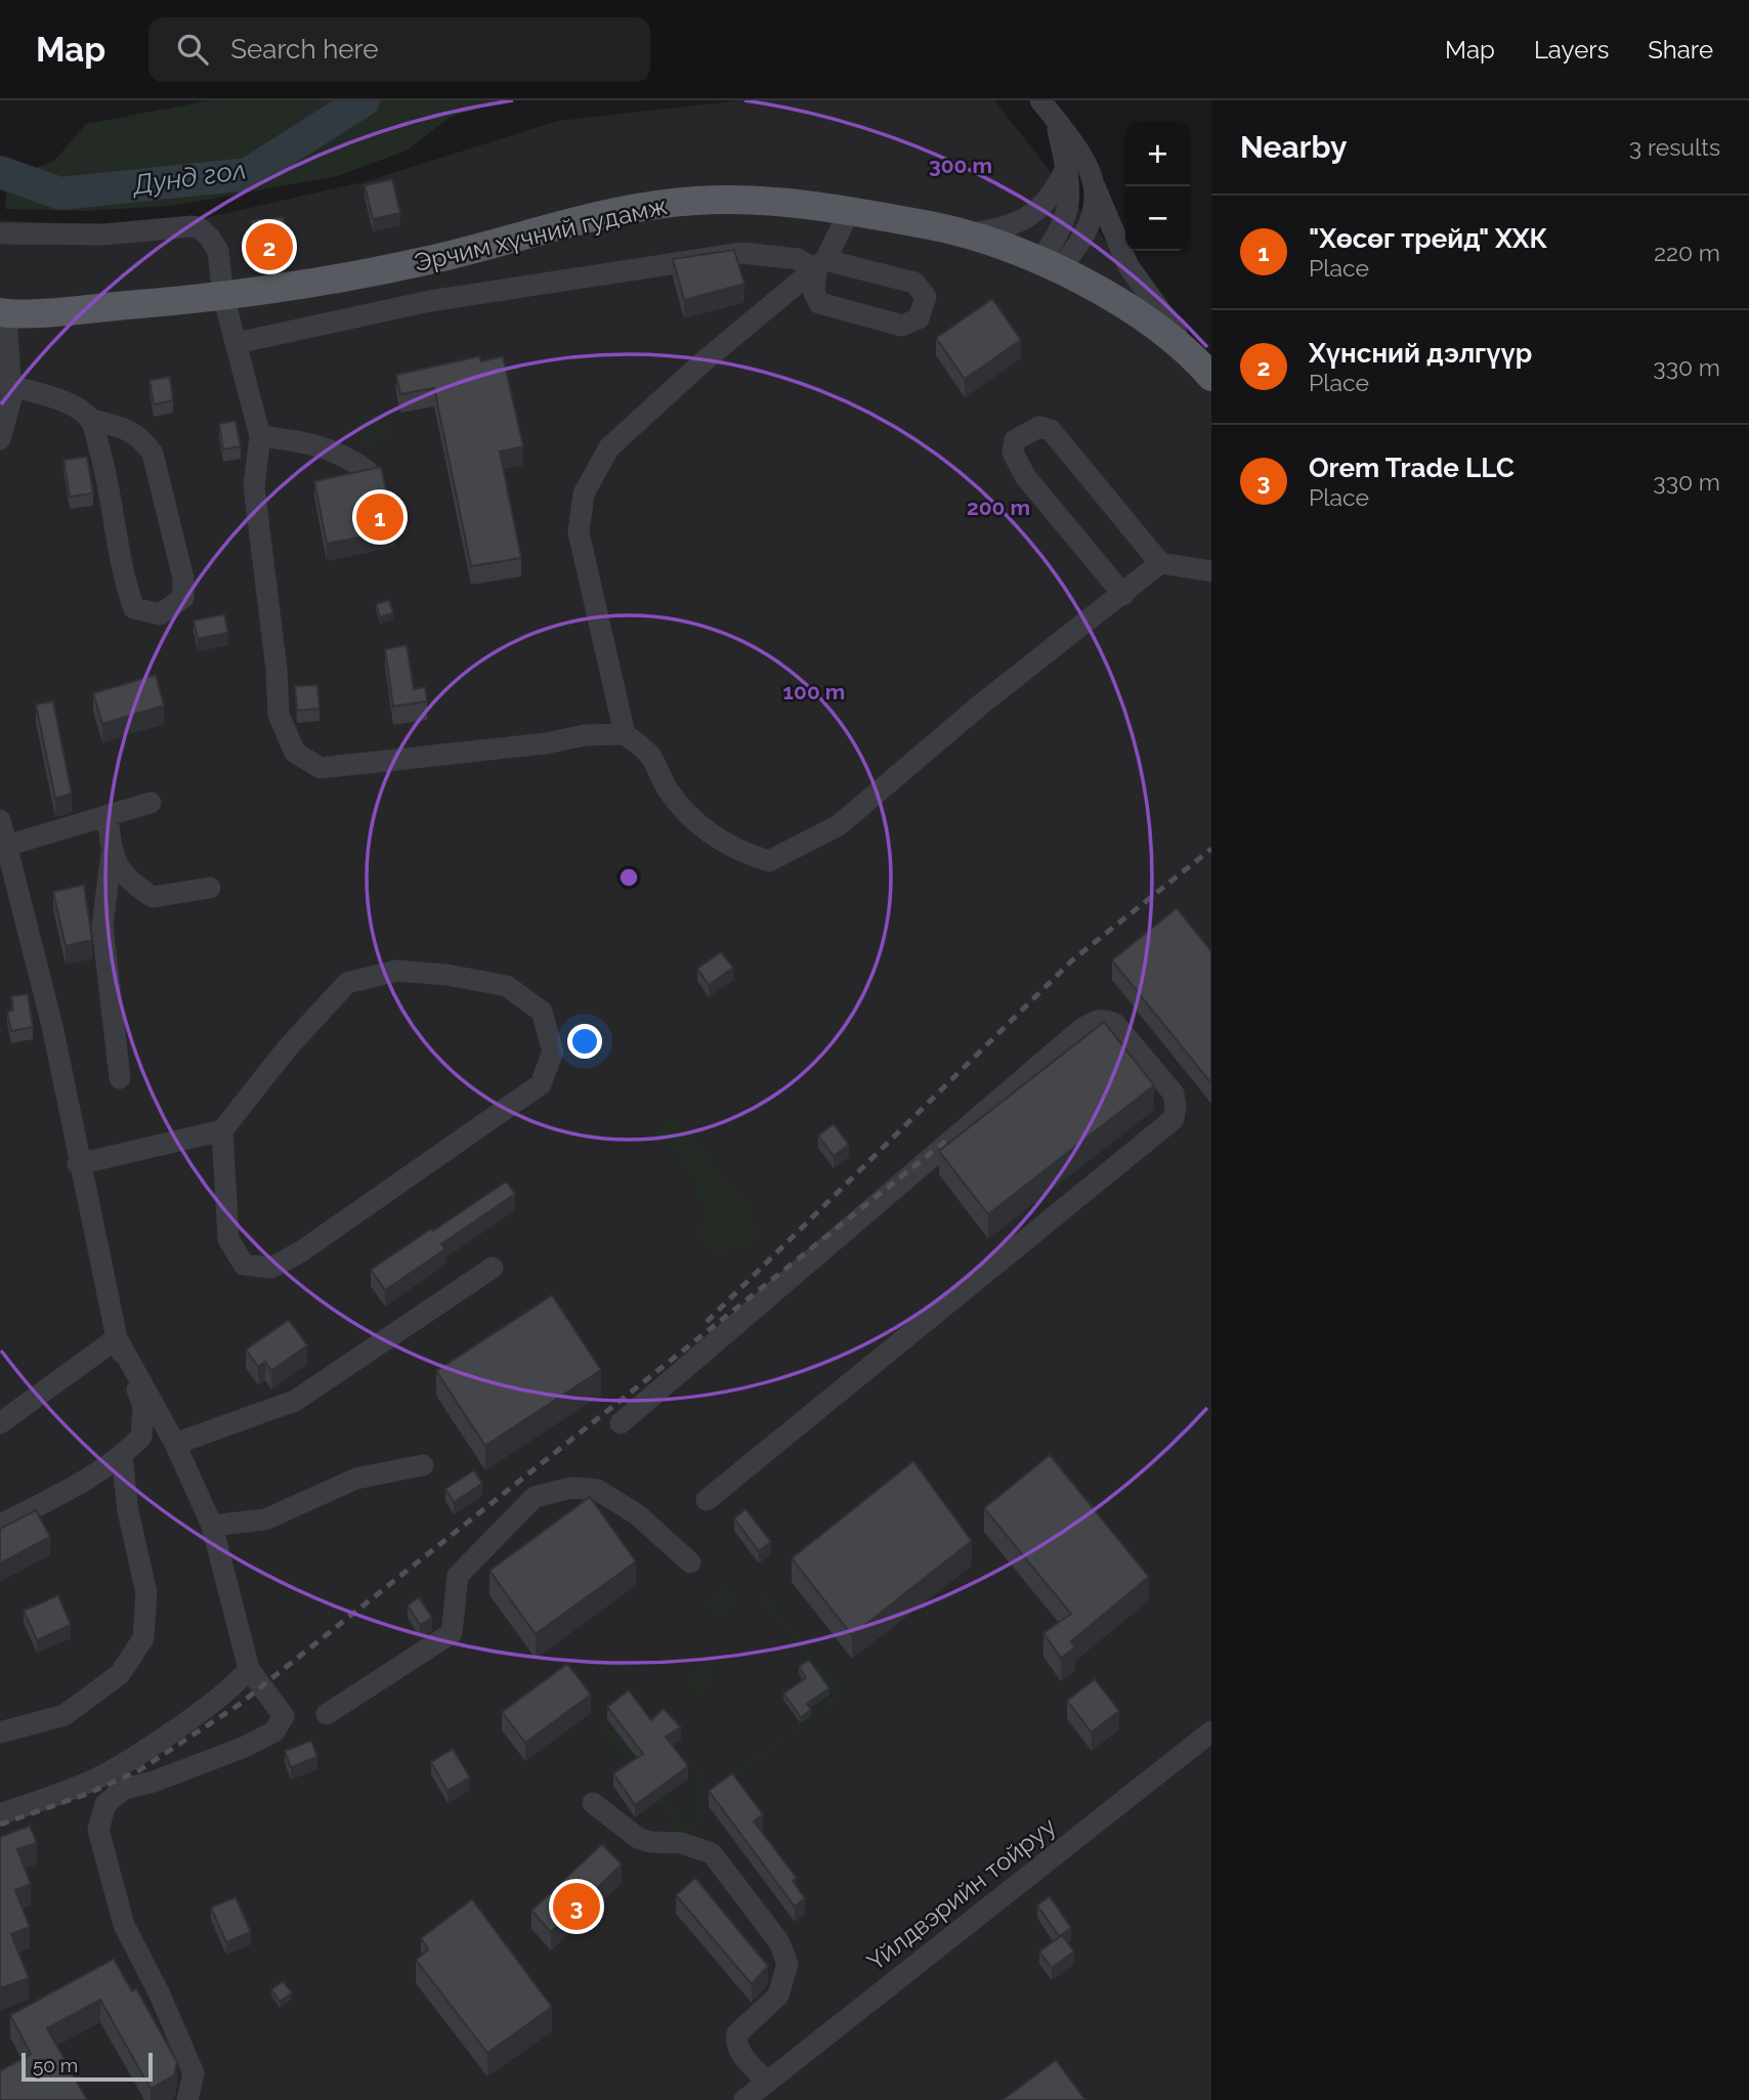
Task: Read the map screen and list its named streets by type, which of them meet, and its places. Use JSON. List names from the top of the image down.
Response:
{
  "streets": {
    "main road": ["Эрчим хүчний гудамж"],
    "street": ["Үйлдвэрийн тойруу"]
  },
  "water": ["Дунд гол"],
  "scale_bar": "50 m",
  "page": {
    "header": "Map",
    "search": "Search here",
    "nav": ["Map", "Layers", "Share"],
    "heading": ["Nearby", "3 results"],
    "map_buttons": ["+", "−"],
    "list": [
      {
        "mark": "1",
        "name": "\"Хөсөг трейд\" ХХК",
        "note": "Place",
        "value": "220 m"
      },
      {
        "mark": "2",
        "name": "Хүнсний дэлгүүр",
        "note": "Place",
        "value": "330 m"
      },
      {
        "mark": "3",
        "name": "Orem Trade LLC",
        "note": "Place",
        "value": "330 m"
      }
    ],
    "pins": ["2", "1", "3"],
    "scale": "50 m"
  },
  "rings": ["300 m", "200 m", "100 m"]
}
